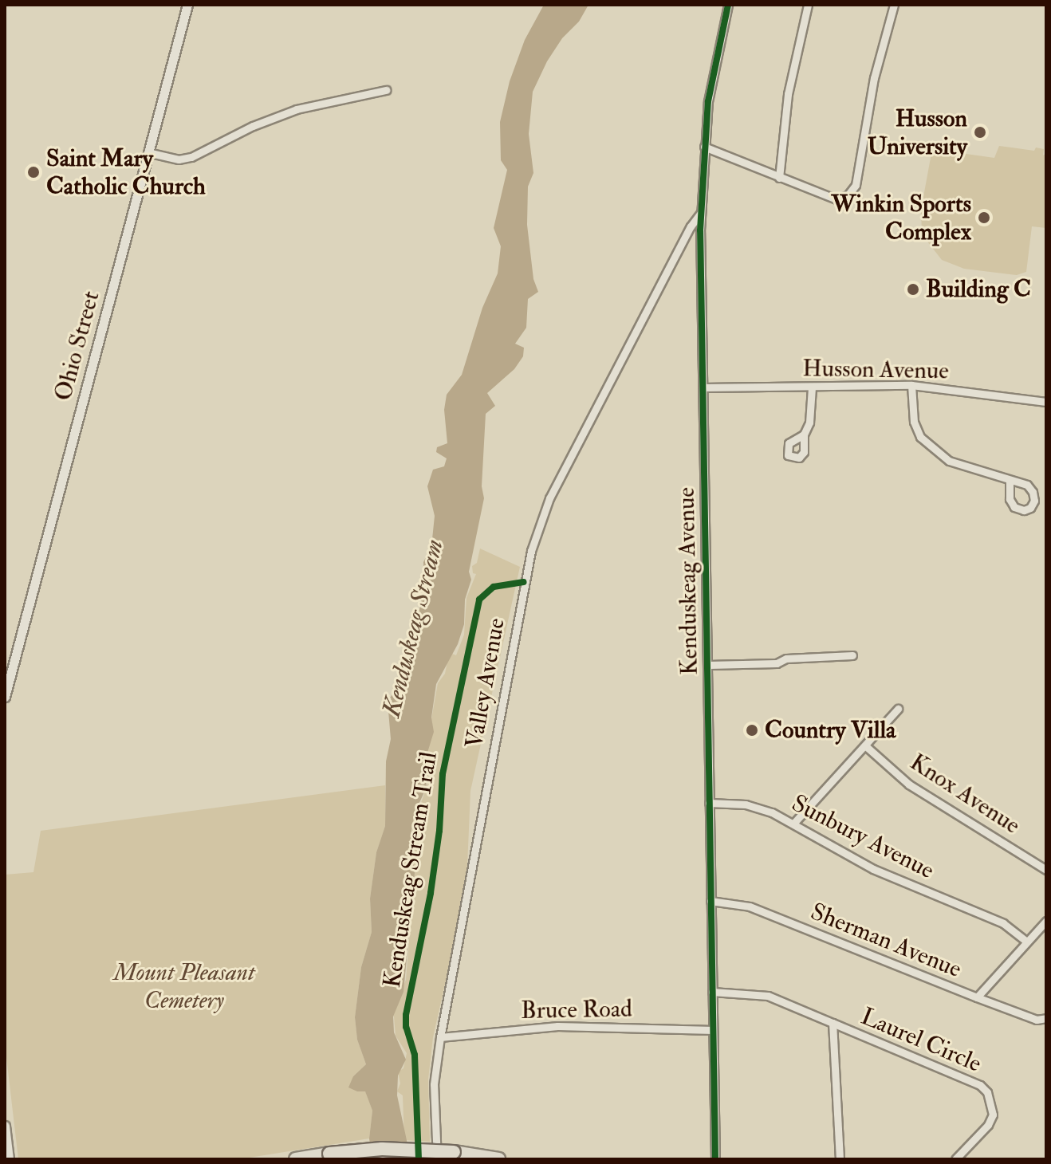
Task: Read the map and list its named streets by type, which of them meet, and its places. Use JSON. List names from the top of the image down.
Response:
{
  "streets": {
    "street": [
      "Ohio Street",
      "Husson Avenue",
      "Kenduskeag Avenue",
      "Valley Avenue",
      "Knox Avenue",
      "Sunbury Avenue",
      "Sherman Avenue",
      "Bruce Road",
      "Laurel Circle"
    ],
    "cycle path": ["Kenduskeag Stream Trail"]
  },
  "crossings": [
    ["Husson Avenue", "Kenduskeag Avenue"],
    ["Kenduskeag Avenue", "Valley Avenue"],
    ["Kenduskeag Avenue", "Sunbury Avenue"],
    ["Kenduskeag Avenue", "Sherman Avenue"],
    ["Kenduskeag Avenue", "Bruce Road"],
    ["Kenduskeag Avenue", "Laurel Circle"],
    ["Valley Avenue", "Bruce Road"]
  ],
  "water": ["Kenduskeag Stream"],
  "parks": ["Mount Pleasant Cemetery"],
  "places": [
    "Husson University",
    "Saint Mary Catholic Church",
    "Winkin Sports Complex",
    "Building C",
    "Country Villa"
  ]
}
